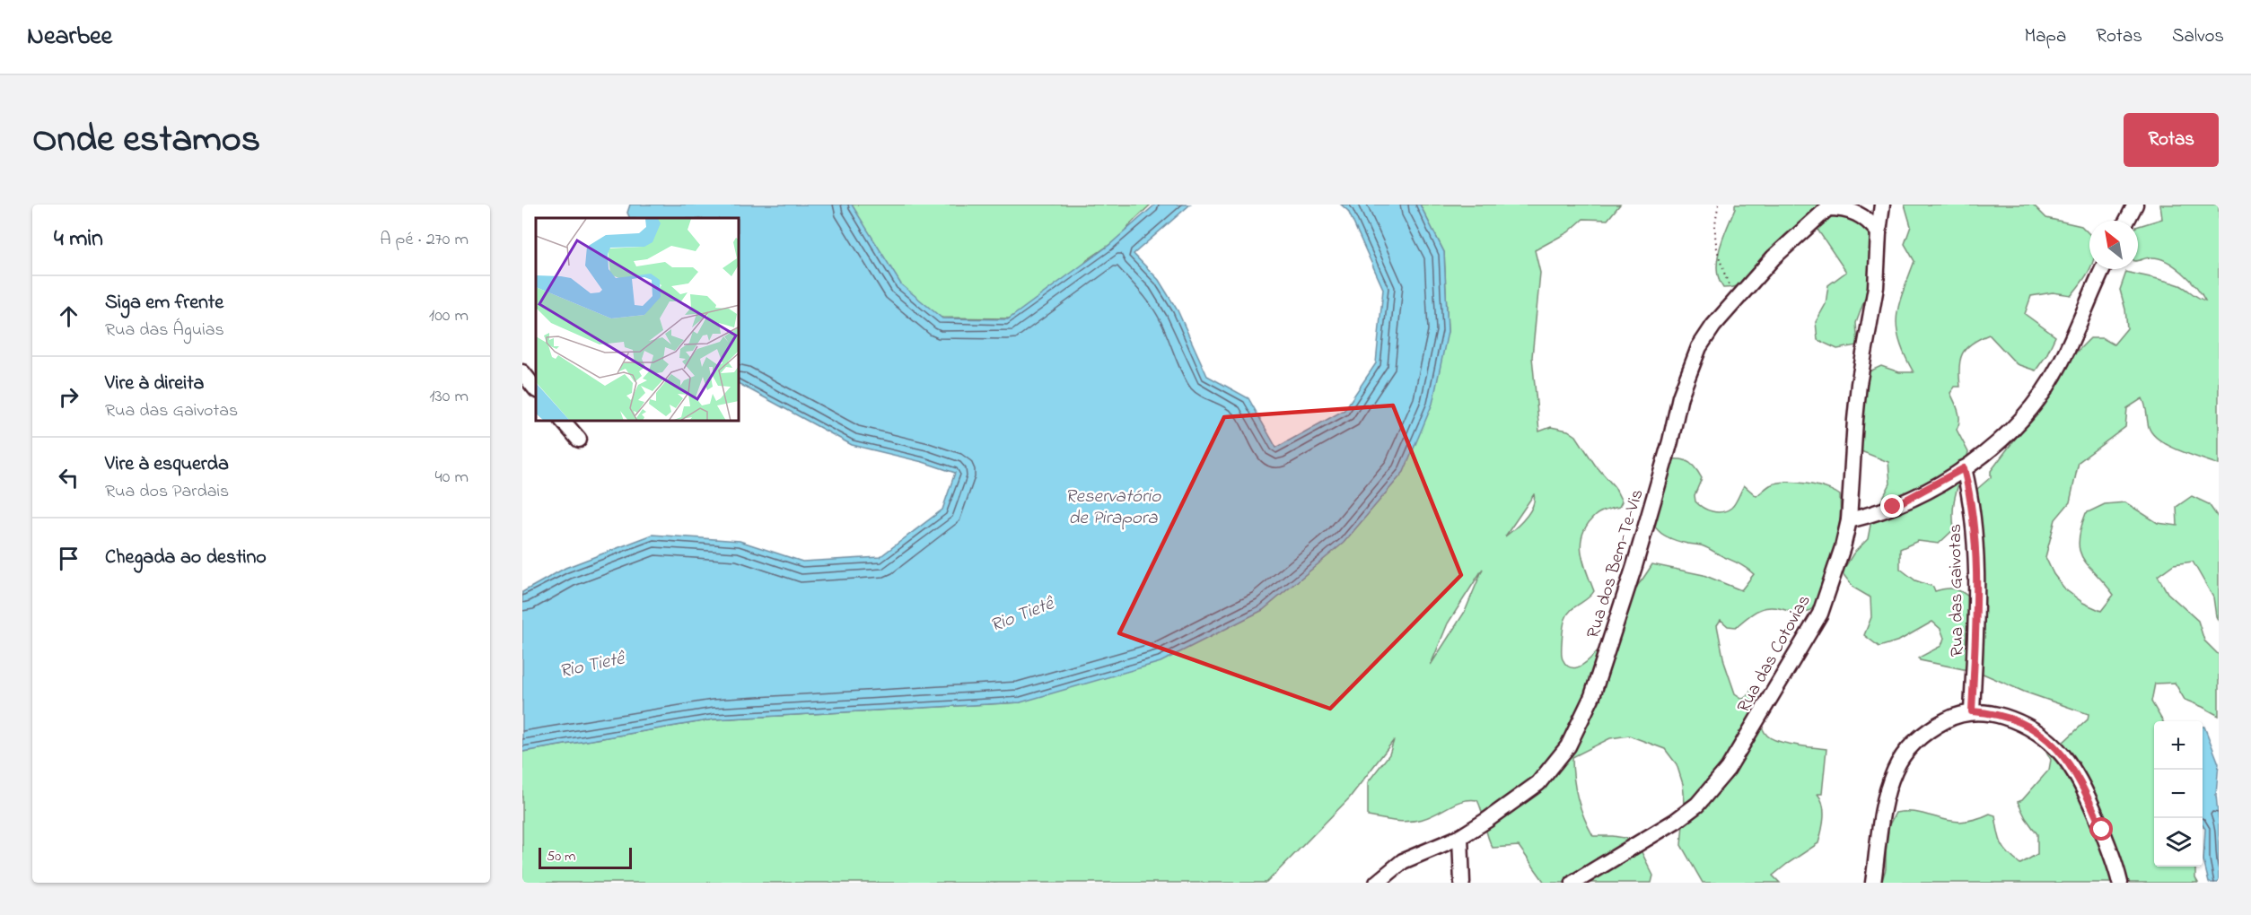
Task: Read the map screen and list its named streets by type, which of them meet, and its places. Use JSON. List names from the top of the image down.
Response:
{
  "streets": {
    "street": ["Rua dos Bem-Te-Vis", "Rua das Gaivotas", "Rua das Cotovias"]
  },
  "water": ["Reservatório de Pirapora", "Rio Tietê"],
  "scale_bar": "50 m",
  "north": "top left",
  "page": {
    "header": "Nearbee",
    "nav": ["Mapa", "Rotas", "Salvos"],
    "title": "Onde estamos",
    "buttons": "Rotas",
    "heading": ["4 min", "A pé · 270 m"],
    "list": [
      ["Siga em frente", "Rua das Águias", "100 m"],
      ["Vire à direita", "Rua das Gaivotas", "130 m"],
      ["Vire à esquerda", "Rua dos Pardais", "40 m"],
      "Chegada ao destino"
    ],
    "map_buttons": ["+", "−"],
    "scale": "50 m"
  }
}
